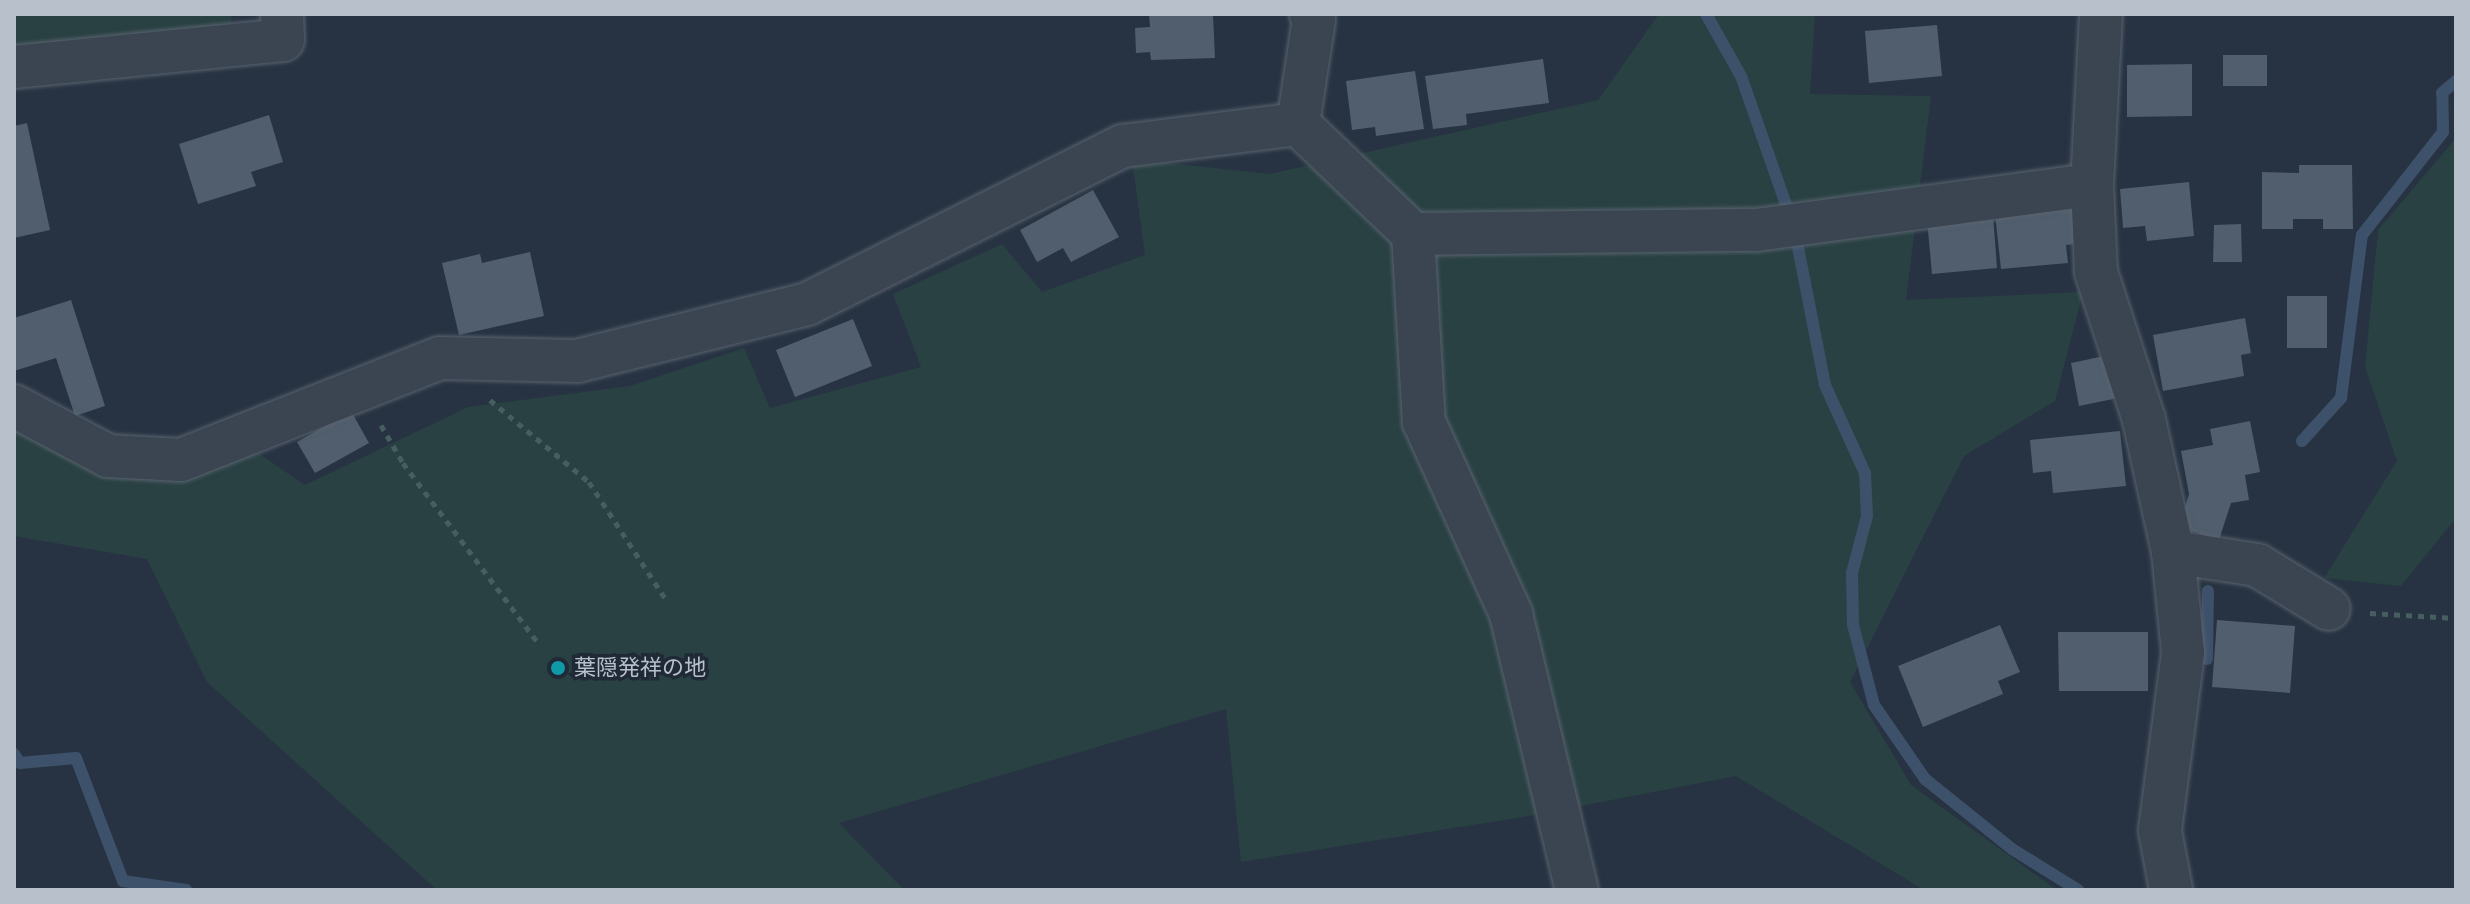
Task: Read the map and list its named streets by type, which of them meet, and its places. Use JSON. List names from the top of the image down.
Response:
{
  "places": ["葉隠発祥の地"]
}
